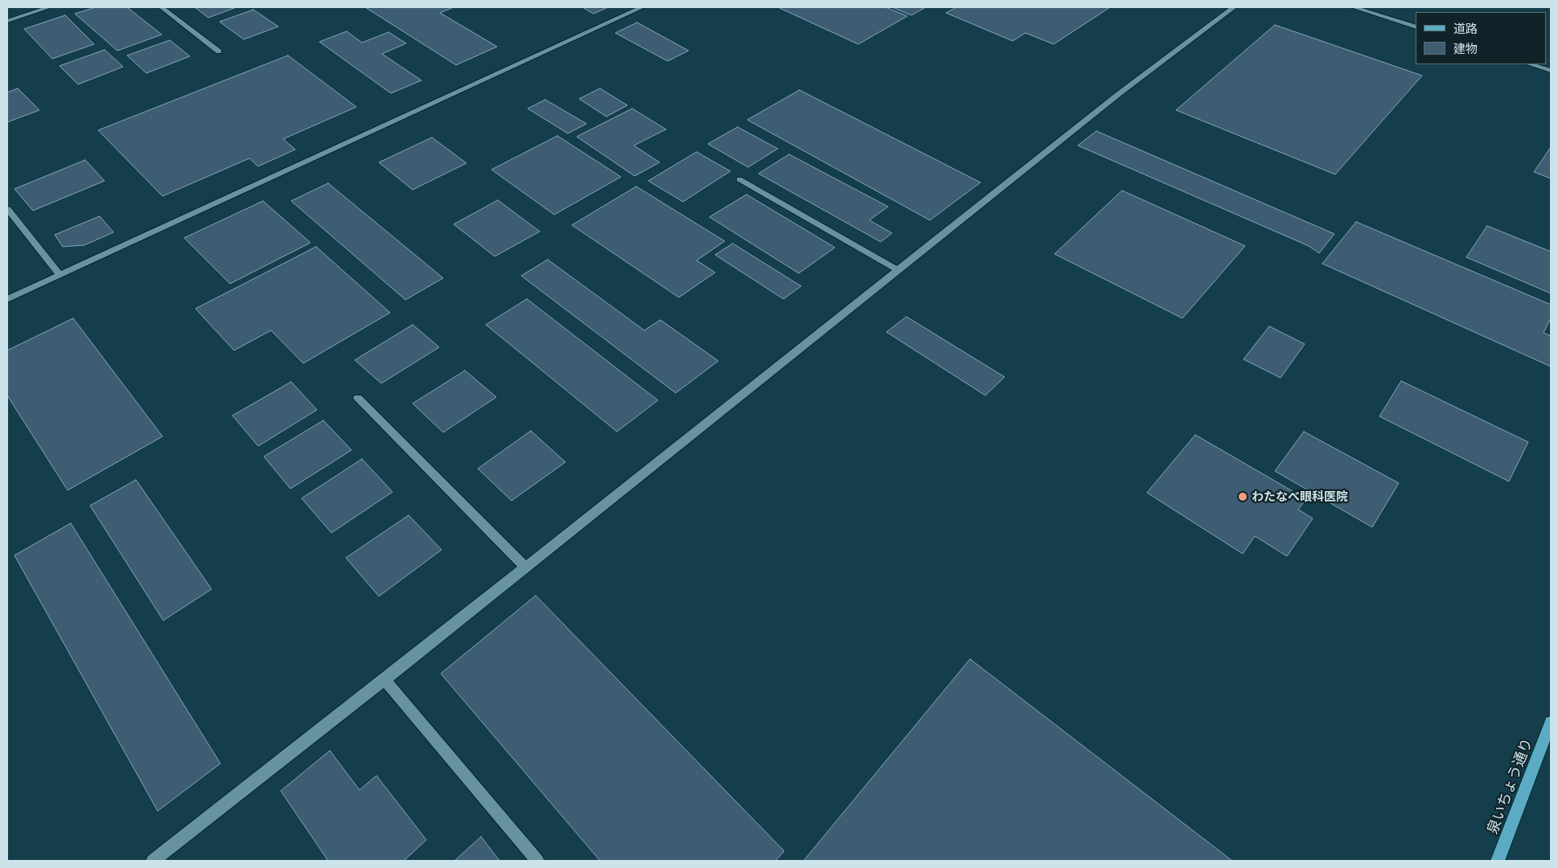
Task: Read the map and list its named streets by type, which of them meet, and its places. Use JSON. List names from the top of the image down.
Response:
{
  "streets": {
    "main road": ["泉いちょう通り"]
  },
  "places": ["わたなべ眼科医院"],
  "legend": ["道路", "建物"]
}
